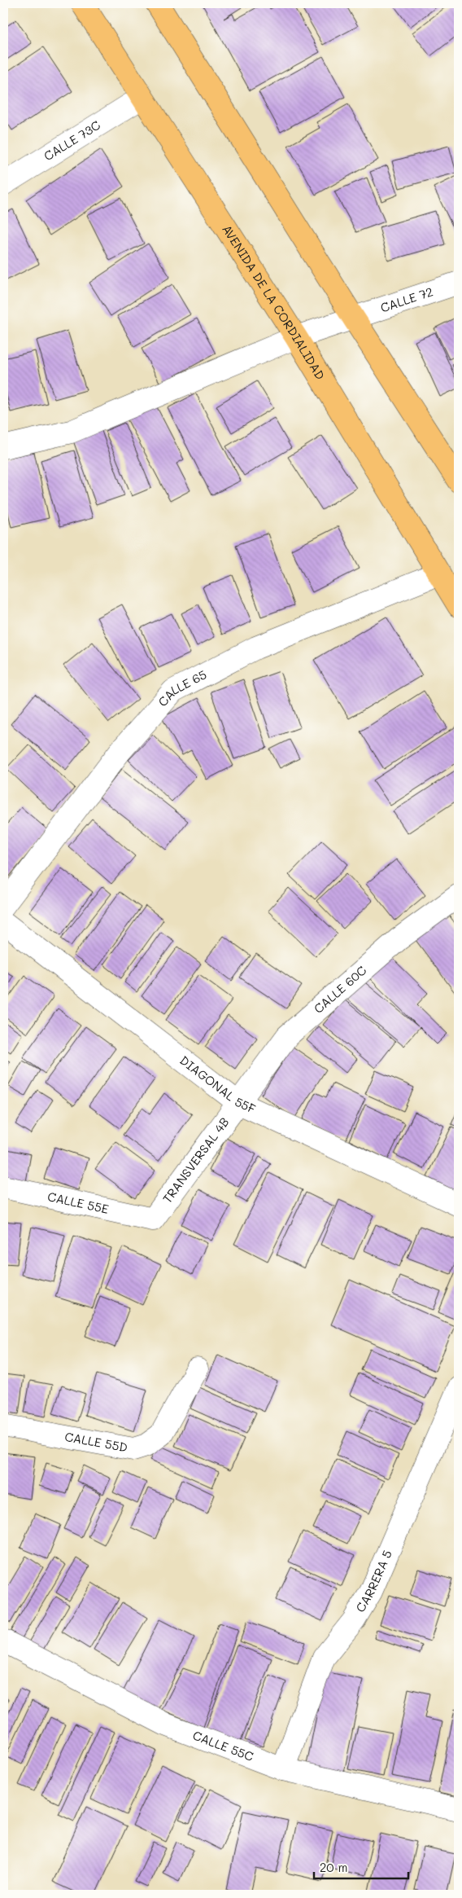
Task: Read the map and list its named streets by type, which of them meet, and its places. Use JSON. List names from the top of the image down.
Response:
{
  "streets": {
    "main road": ["AVENIDA DE LA CORDIALIDAD"],
    "street": [
      "CALLE 73C",
      "CALLE 72",
      "CALLE 65",
      "CALLE 60C",
      "DIAGONAL 55F",
      "TRANSVERSAL 4B",
      "CALLE 55E",
      "CALLE 55D",
      "CARRERA 5",
      "CALLE 55C"
    ]
  },
  "crossings": [
    ["CALLE 73C", "AVENIDA DE LA CORDIALIDAD"],
    ["CALLE 72", "AVENIDA DE LA CORDIALIDAD"],
    ["AVENIDA DE LA CORDIALIDAD", "CALLE 65"],
    ["CALLE 60C", "DIAGONAL 55F"],
    ["CALLE 60C", "TRANSVERSAL 4B"],
    ["DIAGONAL 55F", "TRANSVERSAL 4B"],
    ["TRANSVERSAL 4B", "CALLE 55E"],
    ["CARRERA 5", "CALLE 55C"]
  ],
  "scale_bar": "20 m"
}
